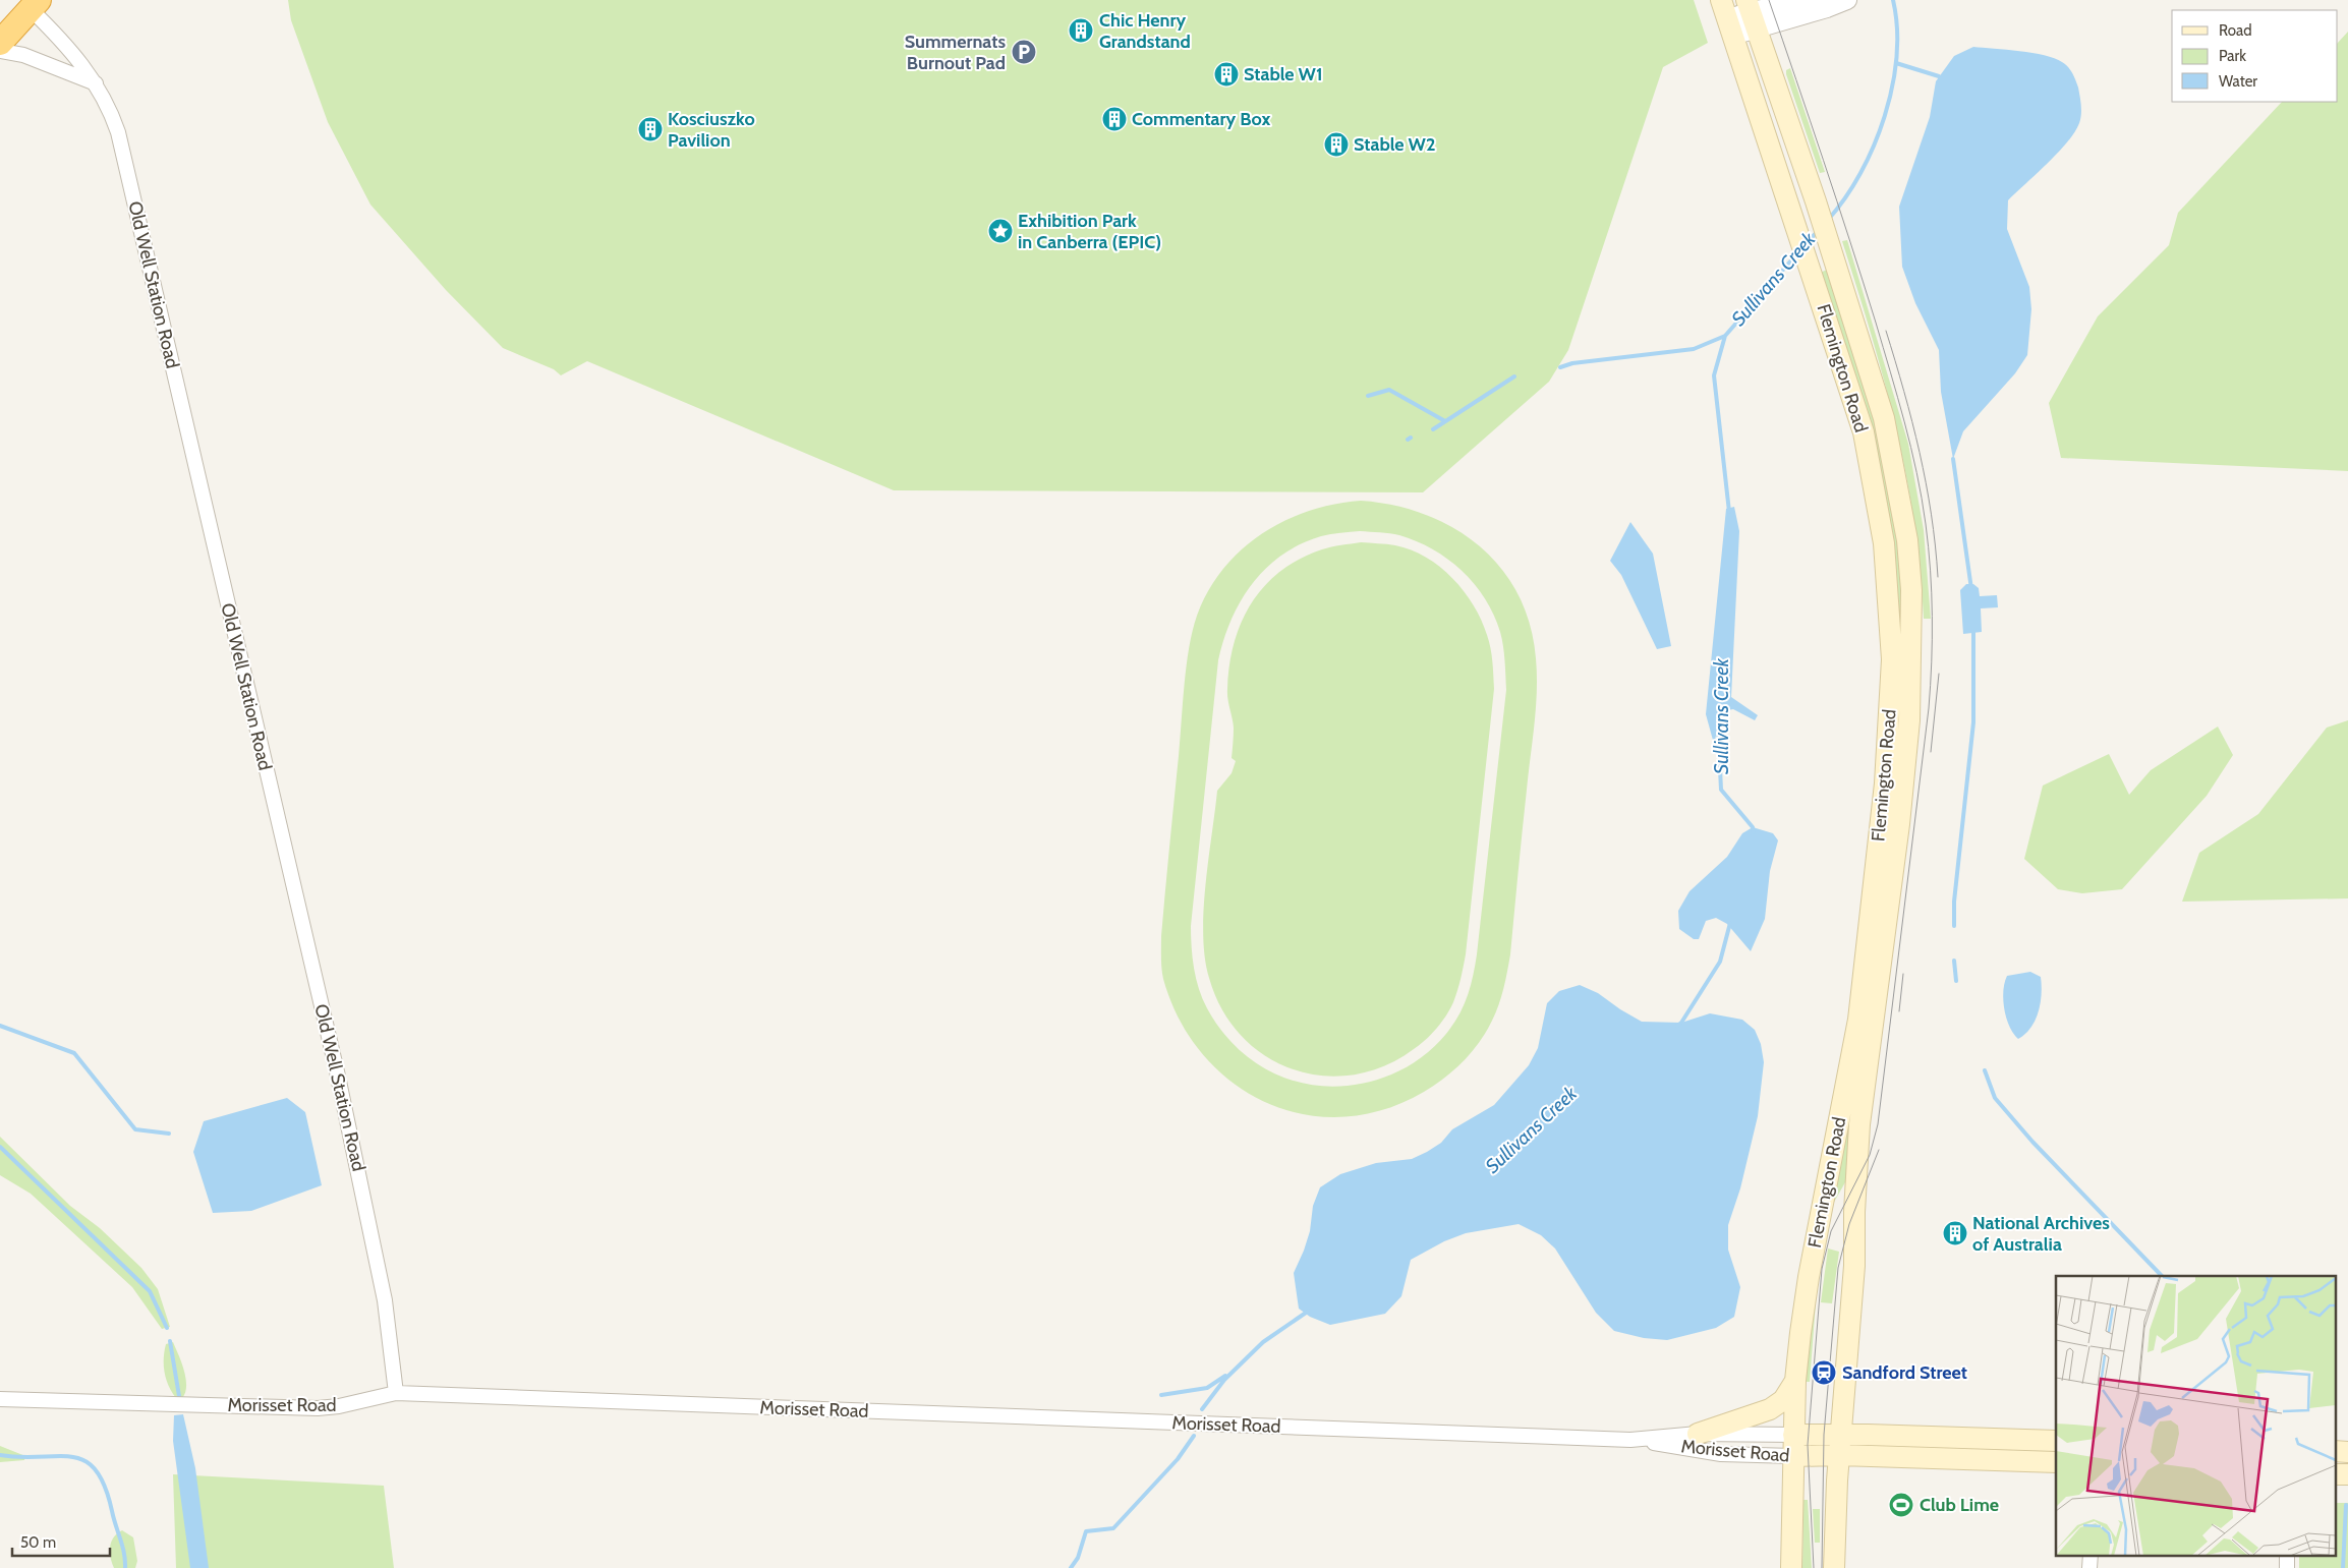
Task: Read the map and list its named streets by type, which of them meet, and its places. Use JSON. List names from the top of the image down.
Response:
{
  "streets": {
    "main road": ["Flemington Road", "Morisset Road"],
    "street": ["Old Well Station Road"]
  },
  "crossings": [
    ["Old Well Station Road", "Morisset Road"],
    ["Flemington Road", "Morisset Road"]
  ],
  "water": ["Sullivans Creek"],
  "places": {
    "building": [
      "Chic Henry Grandstand",
      "Stable W1",
      "Commentary Box",
      "Kosciuszko Pavilion",
      "Stable W2",
      "National Archives of Australia"
    ],
    "parking": ["Summernats Burnout Pad"],
    "place": ["Exhibition Park in Canberra (EPIC)"],
    "station": ["Sandford Street"],
    "sports": ["Club Lime"]
  },
  "legend": ["Road", "Park", "Water"],
  "scale_bar": "50 m"
}
